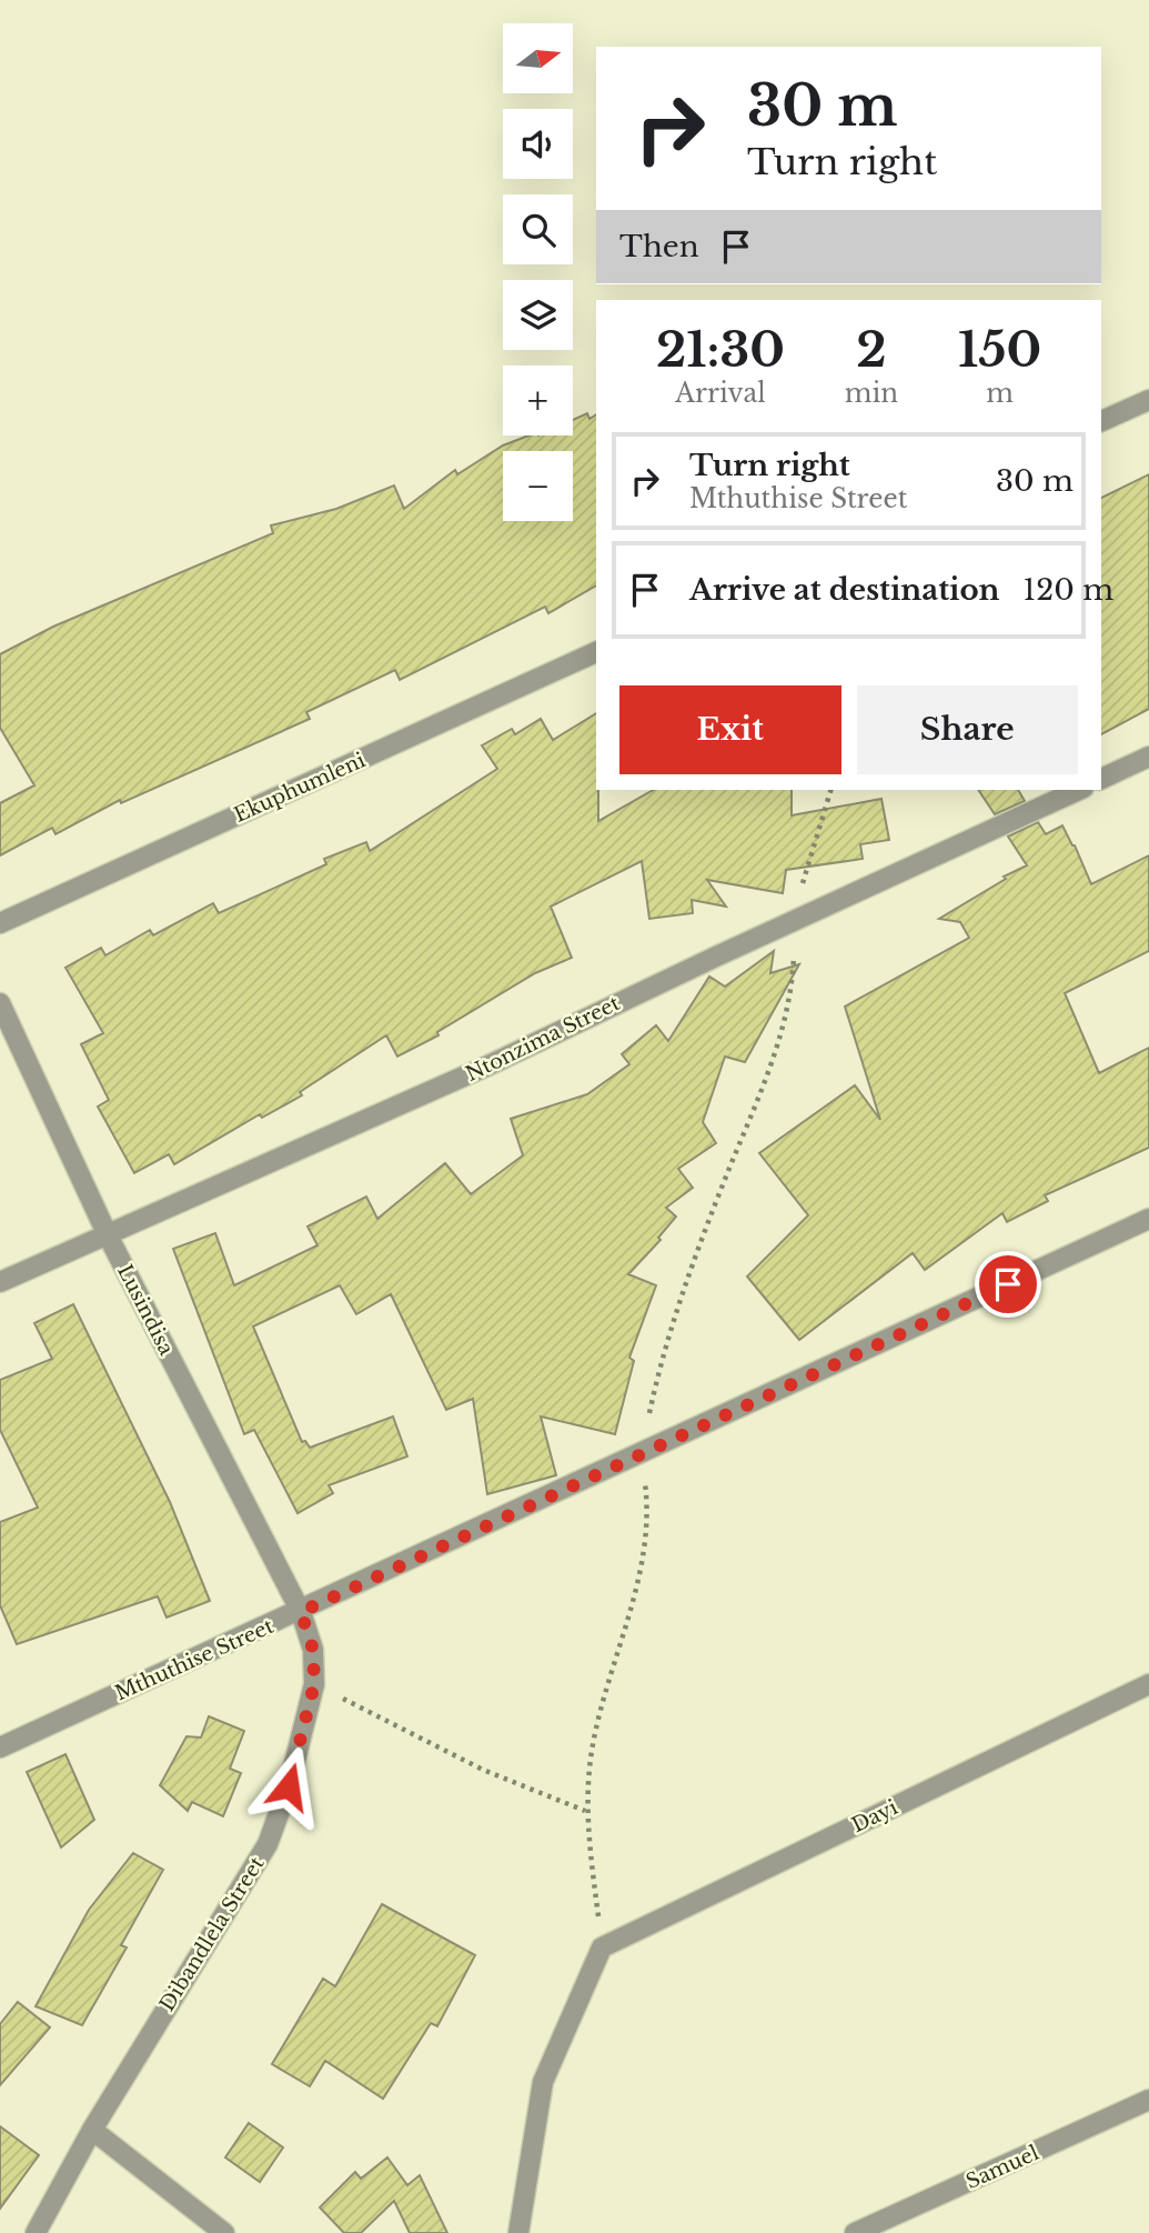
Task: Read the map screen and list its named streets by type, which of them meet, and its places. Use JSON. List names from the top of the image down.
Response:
{
  "streets": {
    "street": [
      "Ekuphumleni",
      "Ntonzima Street",
      "Lusindisa",
      "Mthuthise Street",
      "Dayi",
      "Dibandlela Street",
      "Samuel"
    ]
  },
  "crossings": [
    ["Ntonzima Street", "Lusindisa"],
    ["Lusindisa", "Mthuthise Street"],
    ["Lusindisa", "Dibandlela Street"],
    ["Mthuthise Street", "Dibandlela Street"]
  ],
  "north": "right",
  "page": {
    "map_buttons": ["+", "−"],
    "turn": ["30 m", "Turn right"],
    "then": "Then",
    "eta": [
      "21:30",
      "Arrival",
      "2",
      "min",
      "150",
      "m"
    ],
    "list": [
      {
        "name": "Turn right",
        "note": "Mthuthise Street",
        "value": "30 m"
      },
      {
        "name": "Arrive at destination",
        "value": "120 m"
      }
    ],
    "buttons": ["Exit", "Share"]
  }
}
